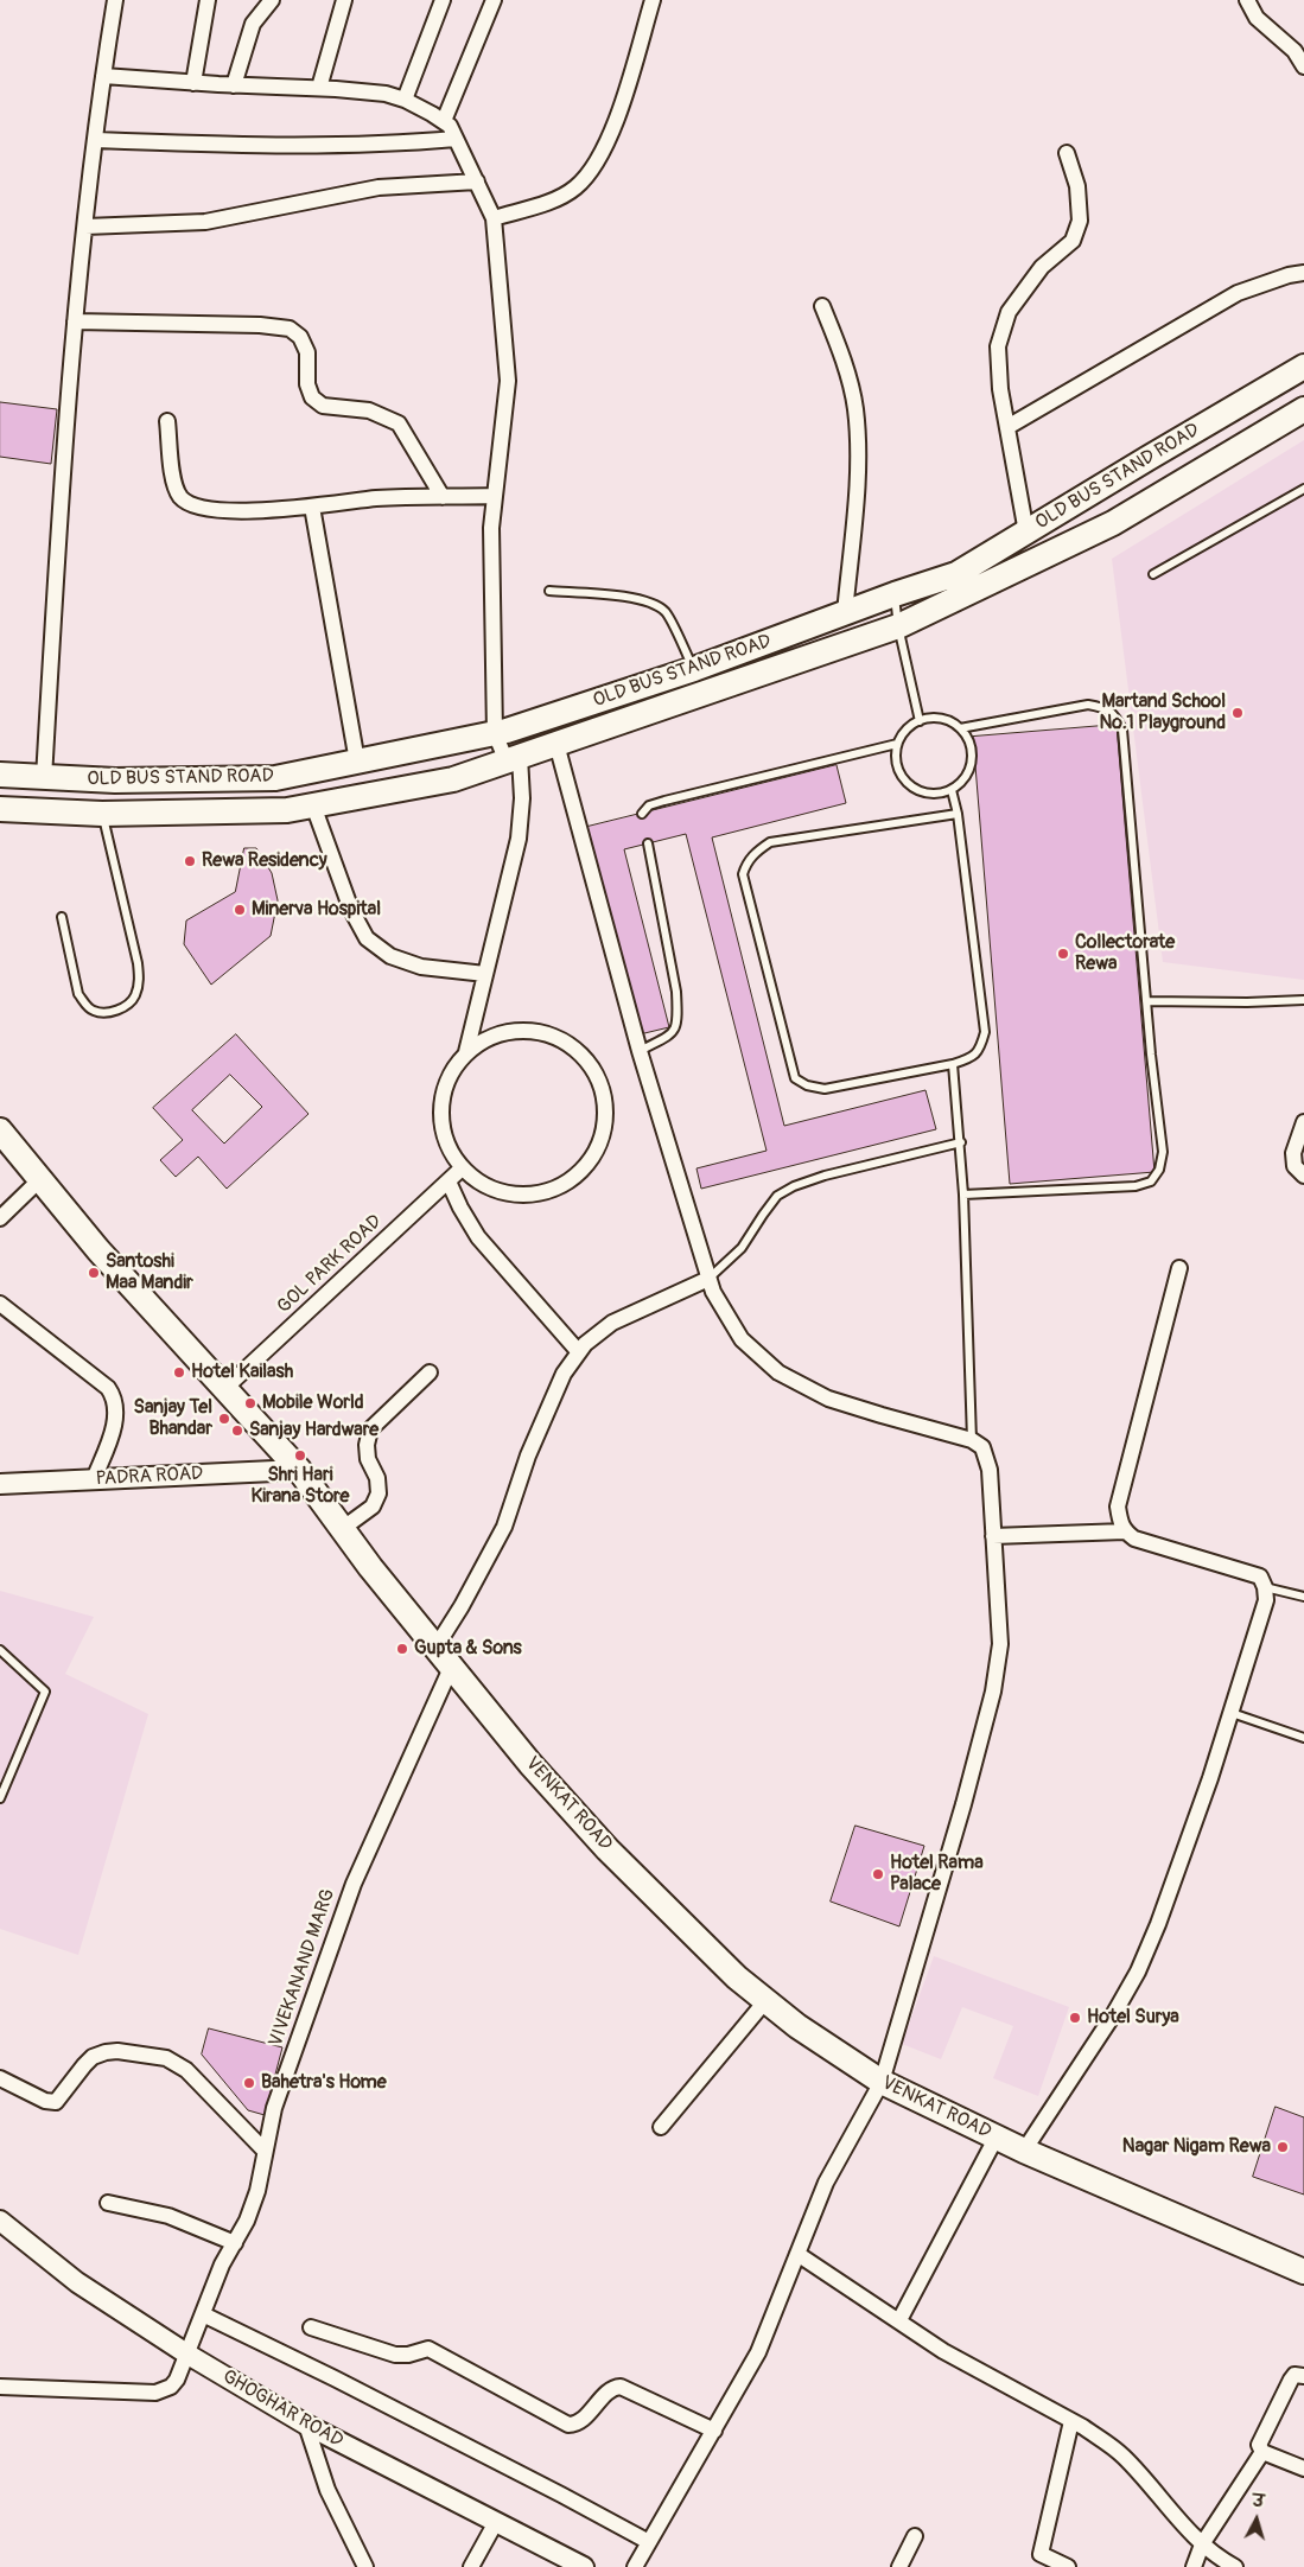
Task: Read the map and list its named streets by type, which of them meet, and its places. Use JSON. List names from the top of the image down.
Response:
{
  "streets": {
    "main road": ["OLD BUS STAND ROAD", "VENKAT ROAD"],
    "street": [
      "GOL PARK ROAD",
      "PADRA ROAD",
      "VIVEKANAND MARG",
      "GHOGHAR ROAD"
    ]
  },
  "crossings": [
    ["GOL PARK ROAD", "VENKAT ROAD"],
    ["PADRA ROAD", "VENKAT ROAD"],
    ["VENKAT ROAD", "VIVEKANAND MARG"],
    ["VIVEKANAND MARG", "GHOGHAR ROAD"]
  ],
  "places": [
    "Martand School No.1 Playground",
    "Rewa Residency",
    "Minerva Hospital",
    "Collectorate Rewa",
    "Santoshi Maa Mandir",
    "Hotel Kailash",
    "Mobile World",
    "Sanjay Tel Bhandar",
    "Sanjay Hardware",
    "Shri Hari Kirana Store",
    "Gupta & Sons",
    "Hotel Rama Palace",
    "Hotel Surya",
    "Bahetra's Home",
    "Nagar Nigam Rewa"
  ],
  "north": "top"
}
